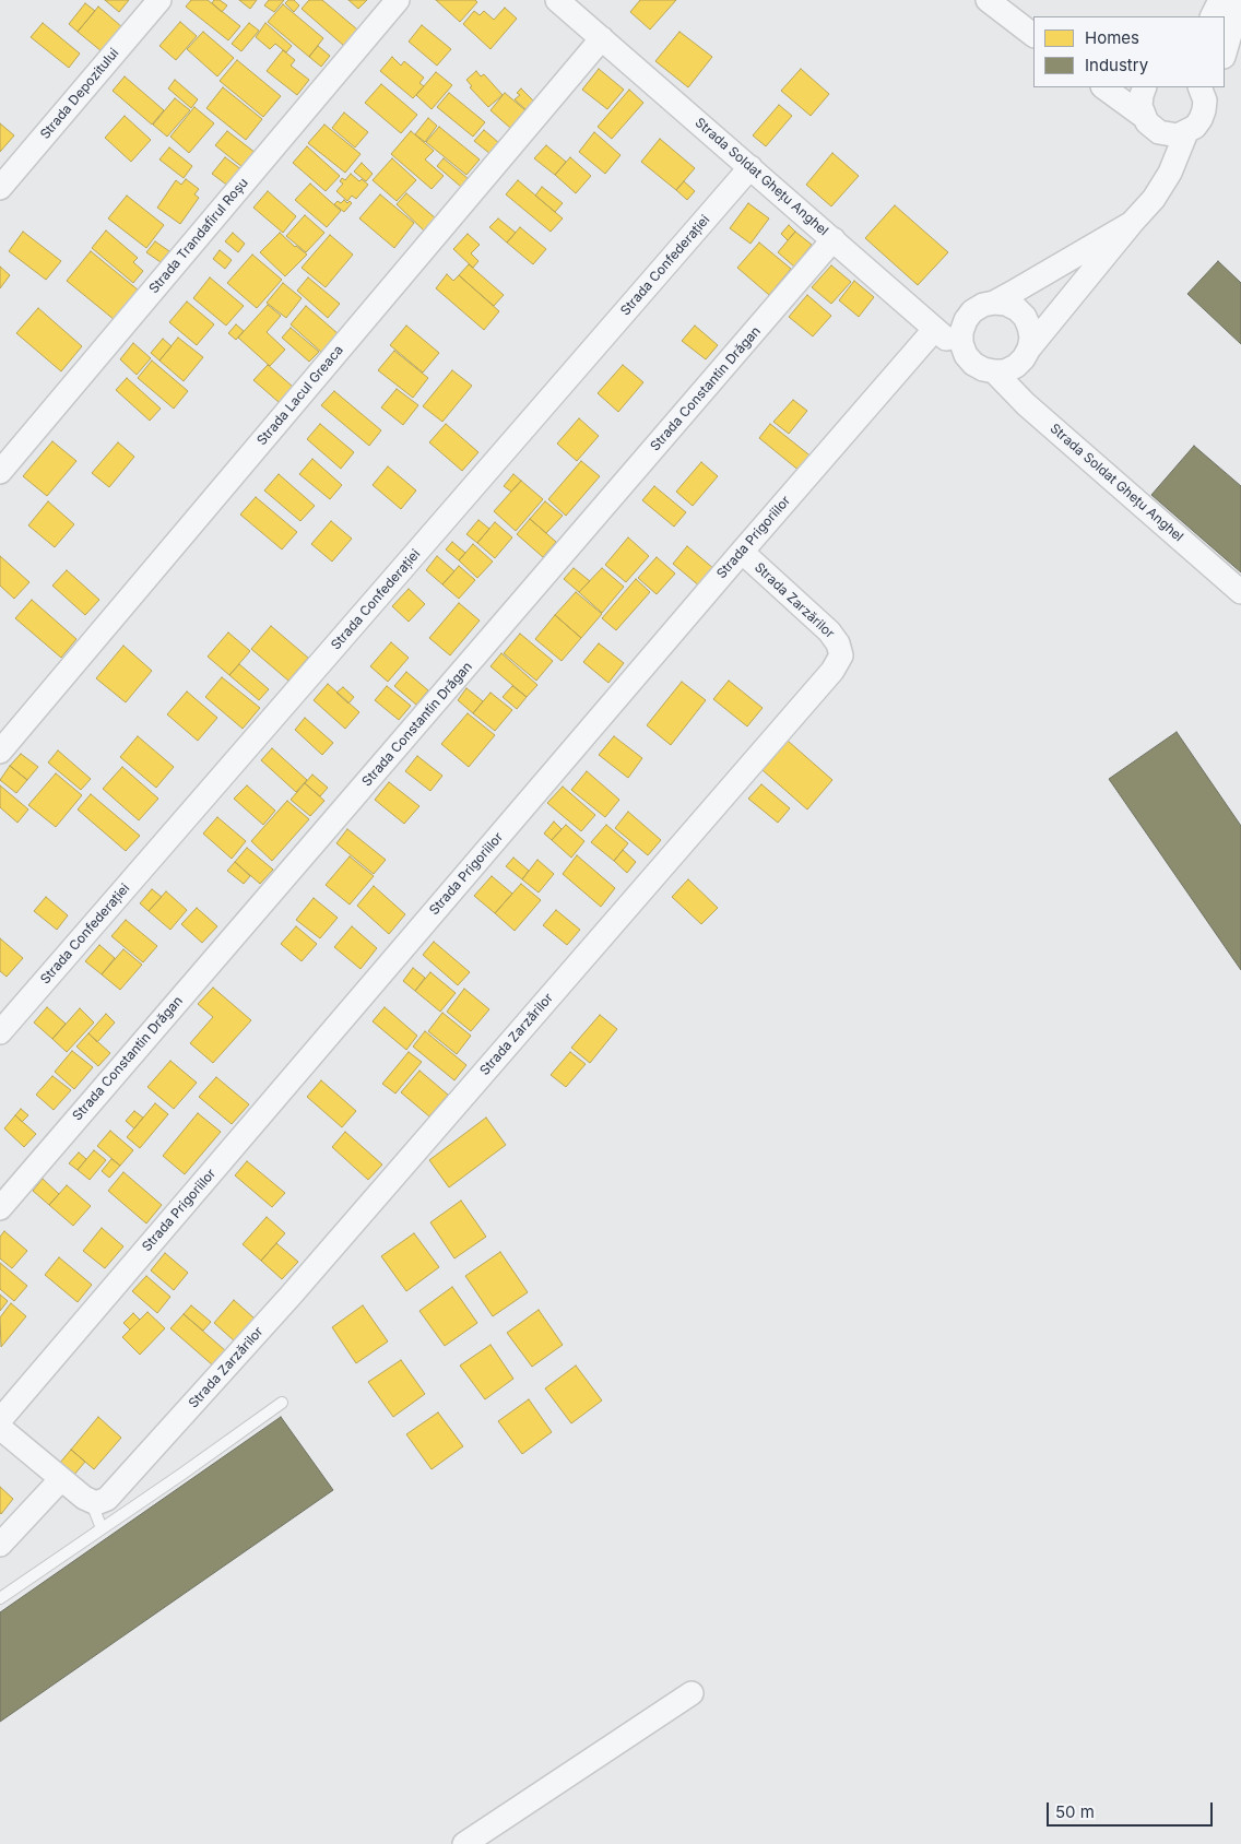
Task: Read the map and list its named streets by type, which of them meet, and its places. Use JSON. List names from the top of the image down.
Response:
{
  "streets": {
    "street": [
      "Strada Depozitului",
      "Strada Soldat Ghețu Anghel",
      "Strada Trandafirul Roșu",
      "Strada Confederației",
      "Strada Constantin Drăgan",
      "Strada Lacul Greaca",
      "Strada Prigoriilor",
      "Strada Zarzărilor"
    ]
  },
  "crossings": [
    ["Strada Soldat Ghețu Anghel", "Strada Confederației"],
    ["Strada Soldat Ghețu Anghel", "Strada Constantin Drăgan"],
    ["Strada Soldat Ghețu Anghel", "Strada Lacul Greaca"],
    ["Strada Soldat Ghețu Anghel", "Strada Prigoriilor"],
    ["Strada Prigoriilor", "Strada Zarzărilor"]
  ],
  "legend": ["Homes", "Industry"],
  "scale_bar": "50 m"
}
